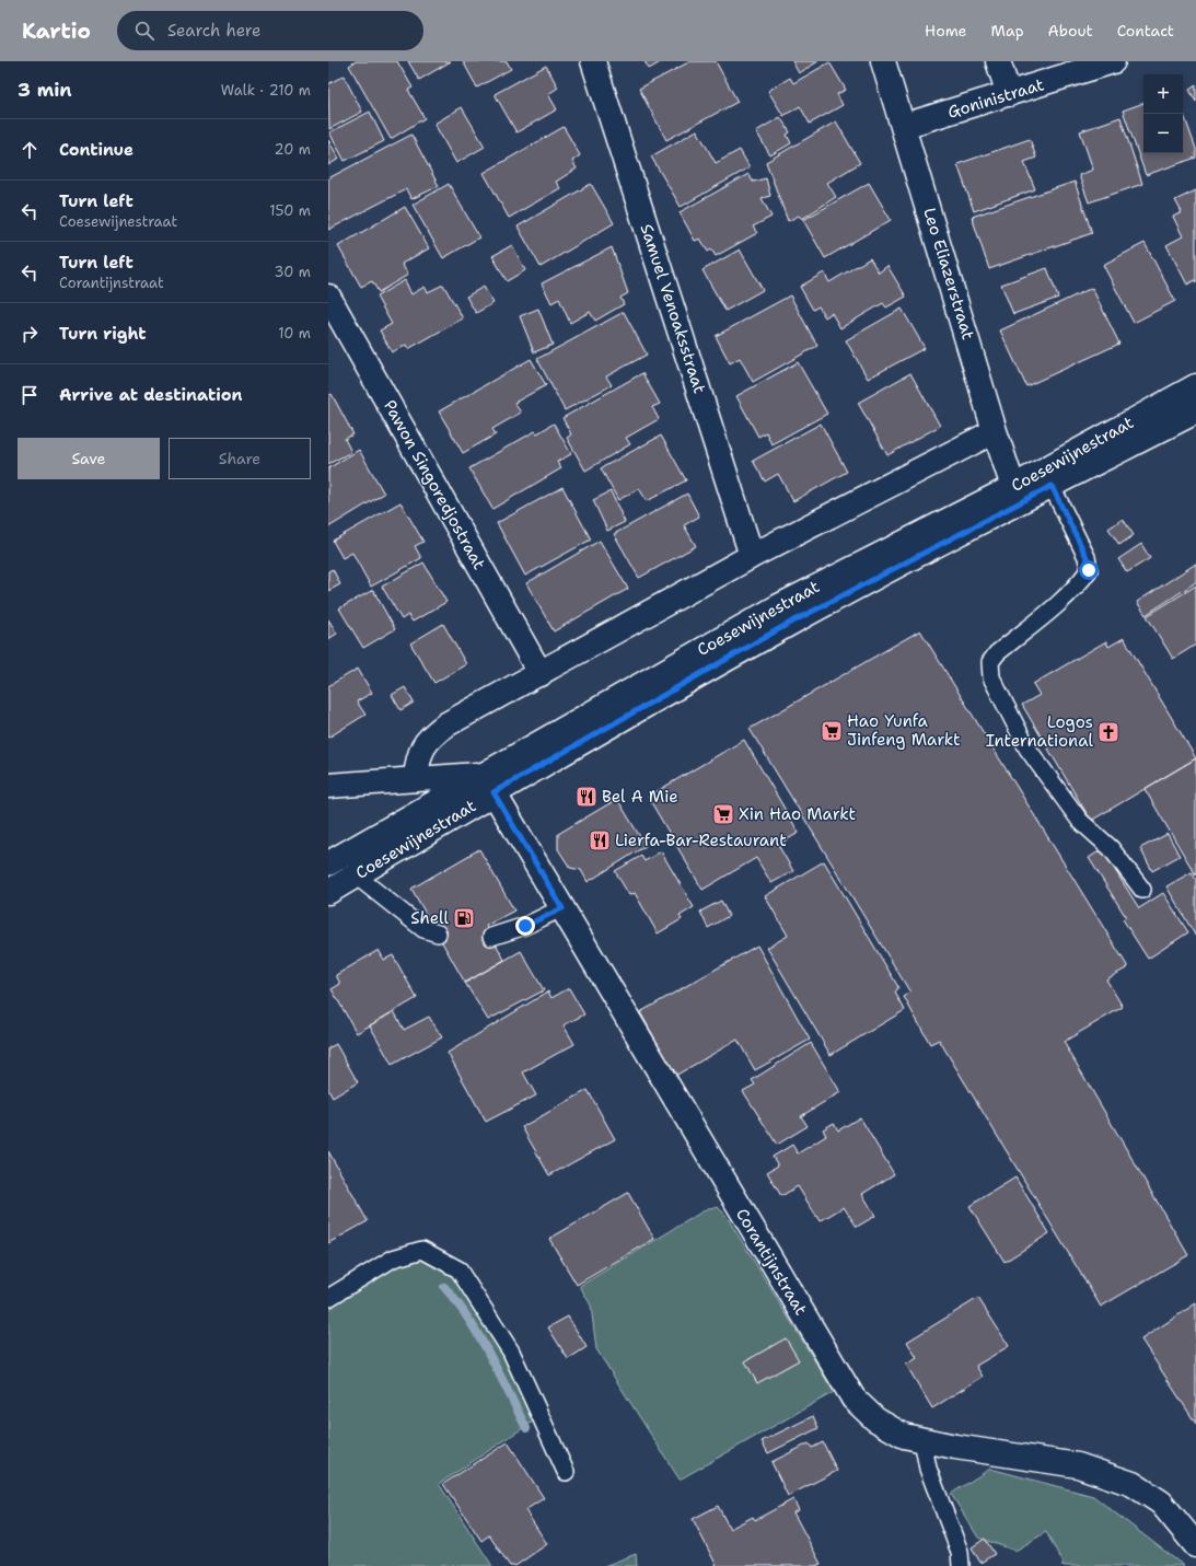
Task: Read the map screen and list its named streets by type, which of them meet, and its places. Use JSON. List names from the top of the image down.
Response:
{
  "streets": {
    "street": [
      "Goninistraat",
      "Leo Eliazerstraat",
      "Samuel Venoaksstraat",
      "Coesewijnestraat",
      "Pawon Singoredjostraat",
      "Corantijnstraat"
    ]
  },
  "crossings": [
    ["Goninistraat", "Leo Eliazerstraat"],
    ["Leo Eliazerstraat", "Coesewijnestraat"],
    ["Coesewijnestraat", "Corantijnstraat"]
  ],
  "places": {
    "supermarket": ["Hao Yunfa Jinfeng Markt", "Xin Hao Markt"],
    "church": ["Logos International"],
    "restaurant": ["Bel A Mie", "Lierfa-Bar-Restaurant"],
    "fuel station": ["Shell"]
  },
  "page": {
    "header": "Kartio",
    "search": "Search here",
    "nav": [
      "Home",
      "Map",
      "About",
      "Contact"
    ],
    "heading": ["3 min", "Walk · 210 m"],
    "map_buttons": ["+", "−"],
    "list": [
      ["Continue", "20 m"],
      ["Turn left", "Coesewijnestraat", "150 m"],
      ["Turn left", "Corantijnstraat", "30 m"],
      ["Turn right", "10 m"],
      "Arrive at destination"
    ],
    "buttons": ["Save", "Share"]
  }
}
